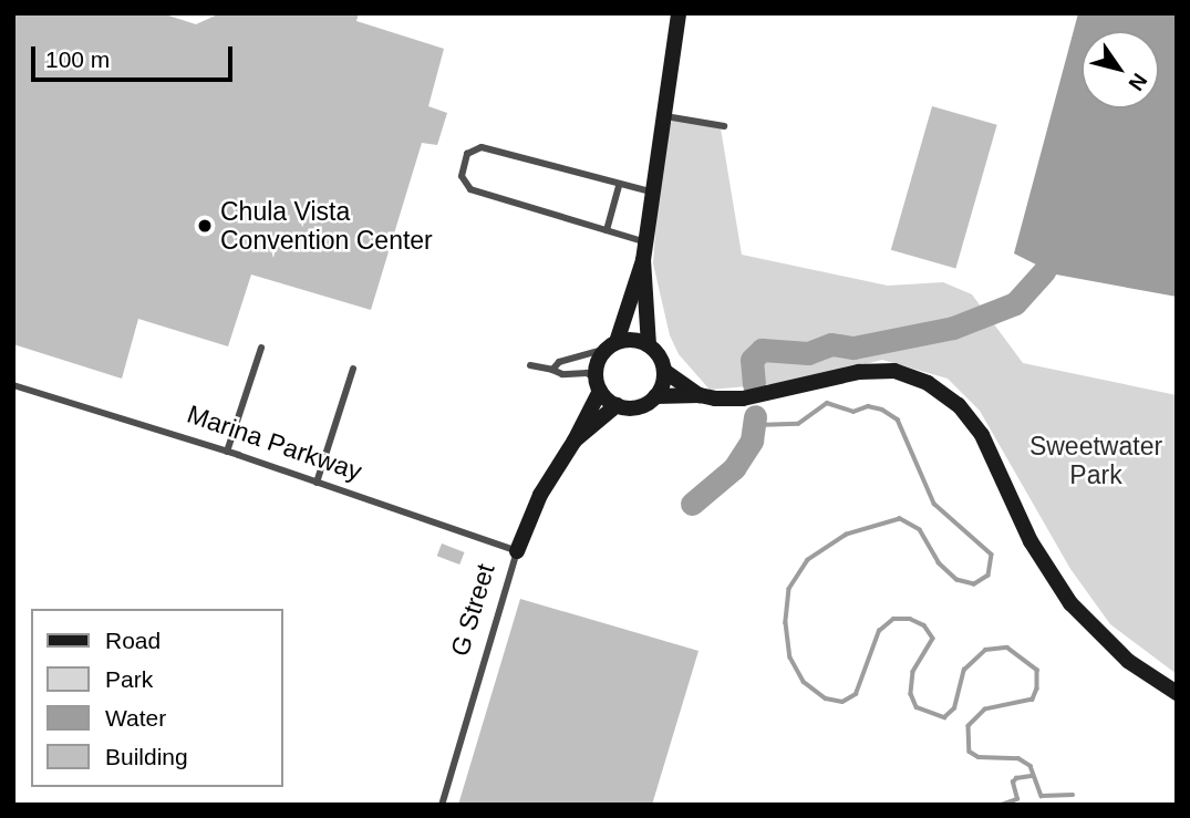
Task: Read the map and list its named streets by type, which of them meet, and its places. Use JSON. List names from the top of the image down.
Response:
{
  "streets": {
    "street": ["G Street"],
    "lane": ["Marina Parkway"]
  },
  "crossings": [
    ["Marina Parkway", "G Street"]
  ],
  "parks": ["Sweetwater Park"],
  "places": ["Chula Vista Convention Center"],
  "legend": [
    "Road",
    "Park",
    "Water",
    "Building"
  ],
  "scale_bar": "100 m",
  "north": "bottom right"
}
